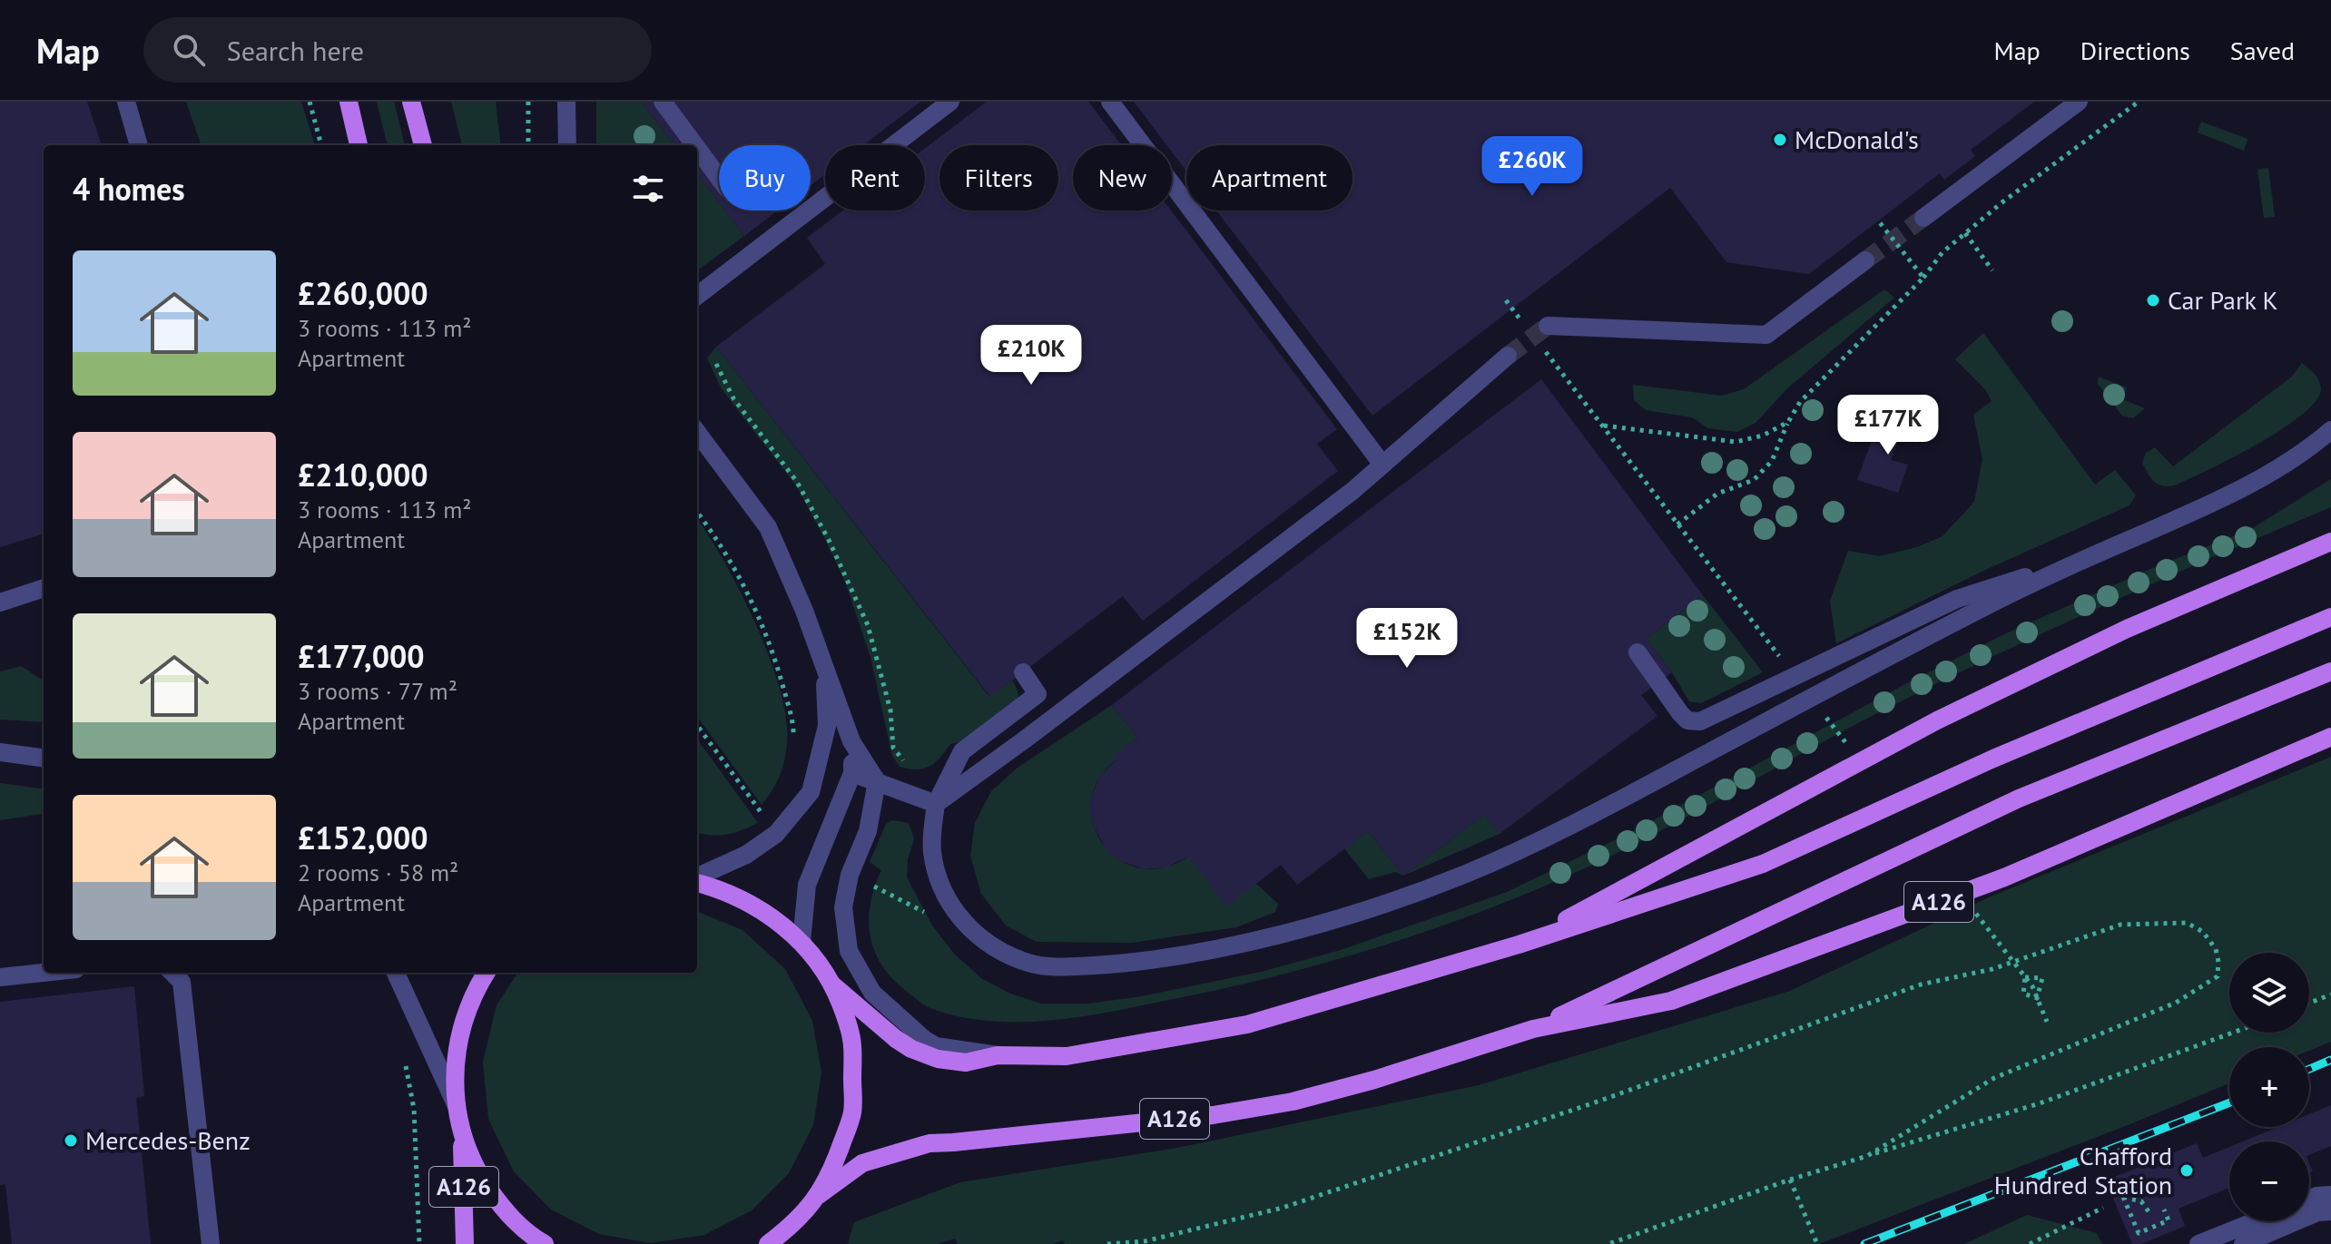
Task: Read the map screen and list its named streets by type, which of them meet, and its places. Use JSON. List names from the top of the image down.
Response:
{
  "streets": {
    "main road": ["A126"]
  },
  "places": [
    "McDonald's",
    "Car Park K",
    "Mercedes-Benz",
    "Chafford Hundred Station"
  ],
  "page": {
    "header": "Map",
    "search": "Search here",
    "nav": ["Map", "Directions", "Saved"],
    "price": [
      "£260K",
      "£210K",
      "£177K",
      "£152K"
    ],
    "chip": [
      "Buy",
      "Rent",
      "Filters",
      "New",
      "Apartment"
    ],
    "heading": "4 homes",
    "list": [
      {
        "name": "£260,000",
        "note": "3 rooms · 113 m² · Apartment"
      },
      {
        "name": "£210,000",
        "note": "3 rooms · 113 m² · Apartment"
      },
      {
        "name": "£177,000",
        "note": "3 rooms · 77 m² · Apartment"
      },
      {
        "name": "£152,000",
        "note": "2 rooms · 58 m² · Apartment"
      }
    ],
    "map_buttons": ["+", "−"]
  }
}
